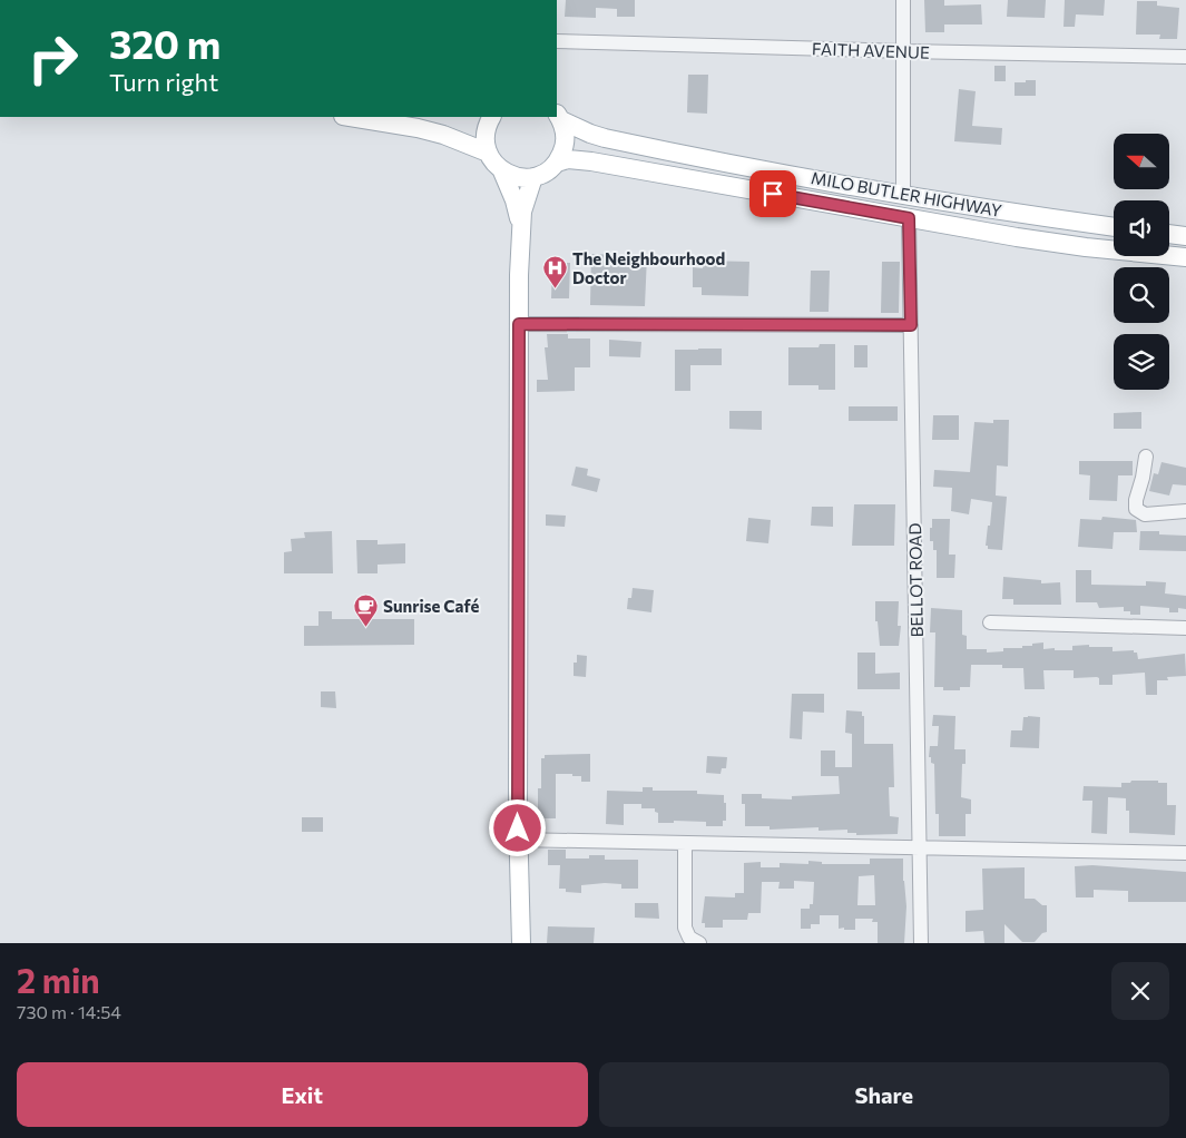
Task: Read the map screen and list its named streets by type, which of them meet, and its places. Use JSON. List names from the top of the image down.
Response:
{
  "streets": {
    "main road": ["MILO BUTLER HIGHWAY"],
    "street": ["FAITH AVENUE", "BELLOT ROAD"]
  },
  "crossings": [
    ["MILO BUTLER HIGHWAY", "BELLOT ROAD"]
  ],
  "places": {
    "hospital": ["The Neighbourhood Doctor"],
    "cafe": ["Sunrise Café"]
  },
  "north": "left",
  "page": {
    "turn": ["320 m", "Turn right"],
    "heading": ["2 min", "730 m · 14:54"],
    "buttons": ["Exit", "Share"]
  }
}
